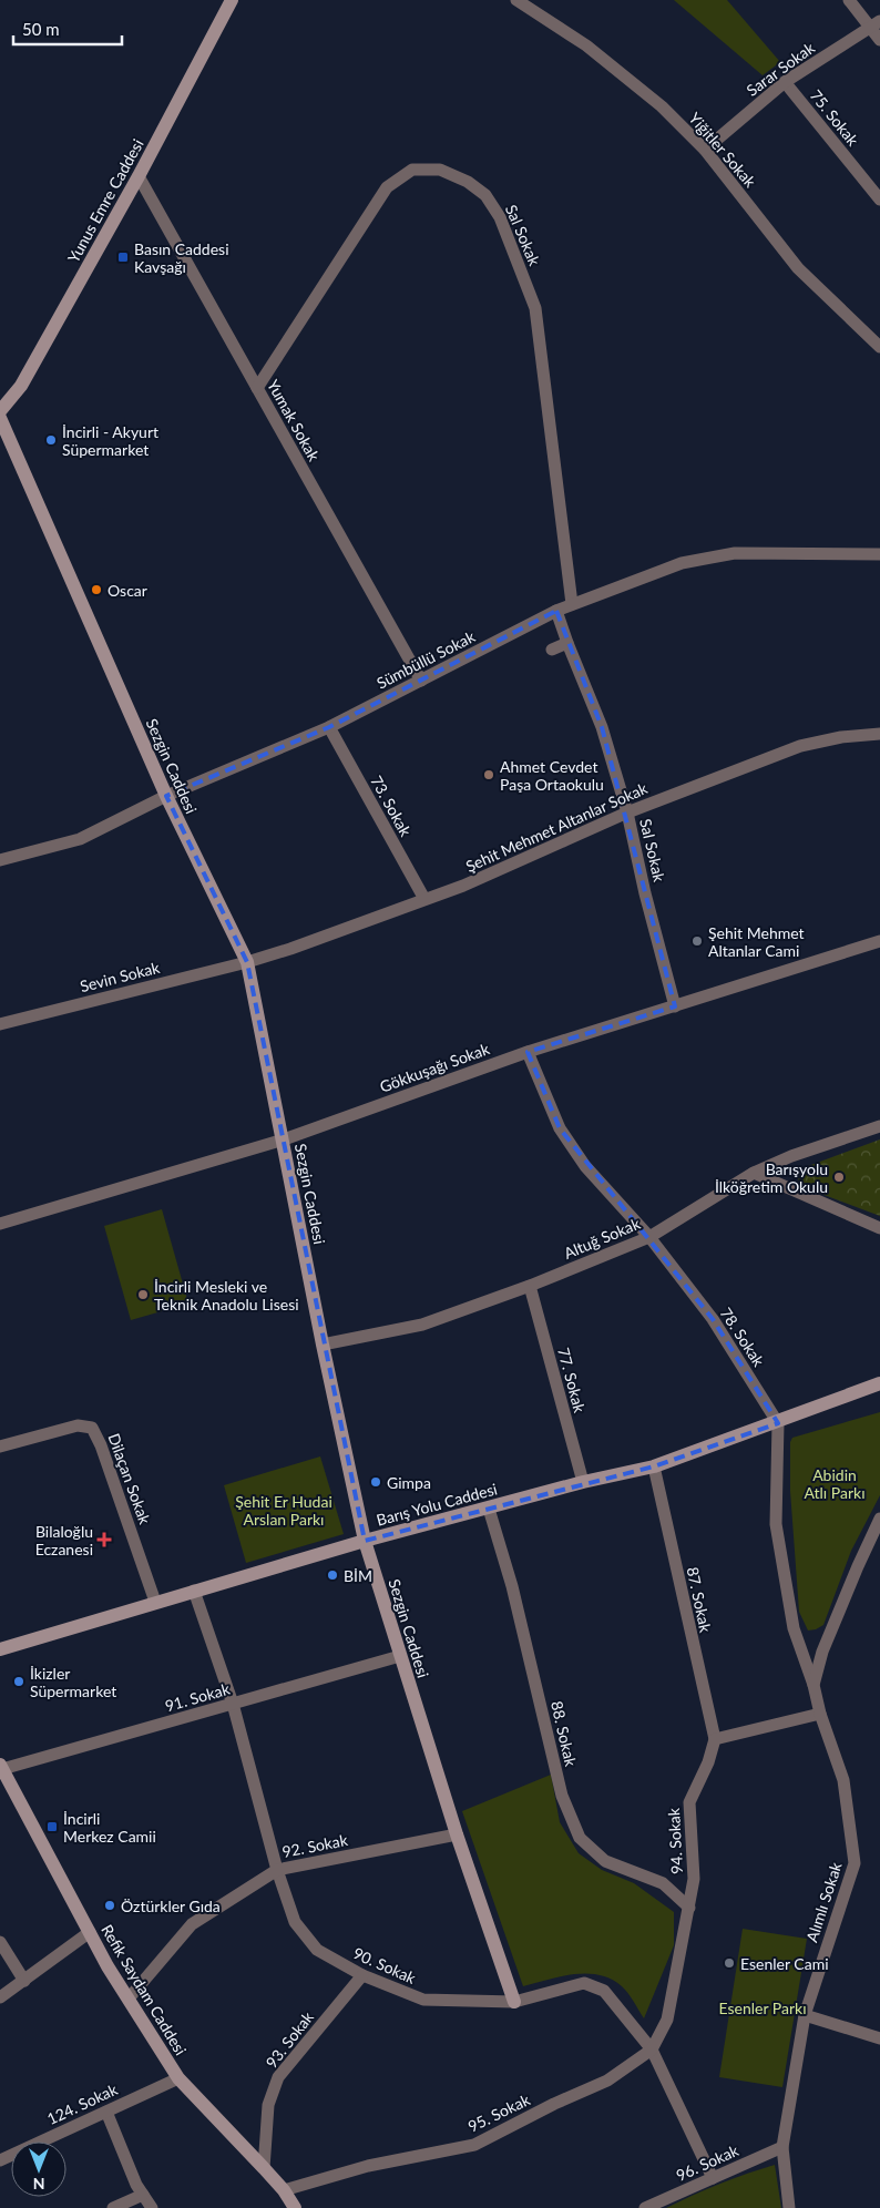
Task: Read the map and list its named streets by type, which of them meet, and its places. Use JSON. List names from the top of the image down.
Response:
{
  "streets": {
    "street": [
      "Sarar Sokak",
      "75. Sokak",
      "Yiğitler Sokak",
      "Yunus Emre Caddesi",
      "Sal Sokak",
      "Yumak Sokak",
      "Sümbüllü Sokak",
      "Sezgin Caddesi",
      "73. Sokak",
      "Şehit Mehmet Altanlar Sokak",
      "Sevin Sokak",
      "Gökkuşağı Sokak",
      "Altuğ Sokak",
      "78. Sokak",
      "77. Sokak",
      "Dilaçan Sokak",
      "Barış Yolu Caddesi",
      "87. Sokak",
      "91. Sokak",
      "88. Sokak",
      "94. Sokak",
      "92. Sokak",
      "Alımlı Sokak",
      "90. Sokak",
      "Refik Saydam Caddesi",
      "93. Sokak",
      "124. Sokak",
      "95. Sokak",
      "96. Sokak"
    ]
  },
  "crossings": [
    ["Sarar Sokak", "75. Sokak"],
    ["Sarar Sokak", "Yiğitler Sokak"],
    ["Yunus Emre Caddesi", "Yumak Sokak"],
    ["Sal Sokak", "Yumak Sokak"],
    ["Sal Sokak", "Sümbüllü Sokak"],
    ["Sal Sokak", "Şehit Mehmet Altanlar Sokak"],
    ["Sal Sokak", "Gökkuşağı Sokak"],
    ["Yumak Sokak", "Sümbüllü Sokak"],
    ["Sümbüllü Sokak", "Sezgin Caddesi"],
    ["Sümbüllü Sokak", "73. Sokak"],
    ["Sezgin Caddesi", "Şehit Mehmet Altanlar Sokak"],
    ["Sezgin Caddesi", "Sevin Sokak"],
    ["Sezgin Caddesi", "Gökkuşağı Sokak"],
    ["Sezgin Caddesi", "Altuğ Sokak"],
    ["Sezgin Caddesi", "Barış Yolu Caddesi"],
    ["Sezgin Caddesi", "91. Sokak"],
    ["Sezgin Caddesi", "92. Sokak"],
    ["Sezgin Caddesi", "90. Sokak"],
    ["73. Sokak", "Şehit Mehmet Altanlar Sokak"],
    ["Şehit Mehmet Altanlar Sokak", "Sevin Sokak"],
    ["Gökkuşağı Sokak", "78. Sokak"],
    ["Altuğ Sokak", "78. Sokak"],
    ["Altuğ Sokak", "77. Sokak"],
    ["78. Sokak", "Barış Yolu Caddesi"],
    ["77. Sokak", "Barış Yolu Caddesi"],
    ["Dilaçan Sokak", "Barış Yolu Caddesi"],
    ["Barış Yolu Caddesi", "87. Sokak"],
    ["Barış Yolu Caddesi", "88. Sokak"],
    ["Barış Yolu Caddesi", "90. Sokak"],
    ["87. Sokak", "94. Sokak"],
    ["91. Sokak", "90. Sokak"],
    ["91. Sokak", "Refik Saydam Caddesi"],
    ["88. Sokak", "94. Sokak"],
    ["94. Sokak", "90. Sokak"],
    ["94. Sokak", "95. Sokak"],
    ["92. Sokak", "90. Sokak"],
    ["92. Sokak", "Refik Saydam Caddesi"],
    ["Alımlı Sokak", "96. Sokak"],
    ["90. Sokak", "93. Sokak"],
    ["90. Sokak", "95. Sokak"],
    ["90. Sokak", "96. Sokak"],
    ["Refik Saydam Caddesi", "93. Sokak"],
    ["Refik Saydam Caddesi", "124. Sokak"],
    ["Refik Saydam Caddesi", "95. Sokak"]
  ],
  "parks": ["Abidin Atlı Parkı", "Şehit Er Hudai Arslan Parkı", "Esenler Parkı"],
  "places": {
    "transit": ["Basın Caddesi Kavşağı", "İncirli Merkez Camii"],
    "other": [
      "İncirli - Akyurt Süpermarket",
      "Oscar",
      "Ahmet Cevdet Paşa Ortaokulu",
      "Şehit Mehmet Altanlar Cami",
      "Barışyolu İlköğretim Okulu",
      "İncirli Mesleki ve Teknik Anadolu Lisesi",
      "Gimpa",
      "BİM",
      "İkizler Süpermarket",
      "Öztürkler Gıda",
      "Esenler Cami"
    ],
    "health": ["Bilaloğlu Eczanesi"]
  },
  "scale_bar": "50 m",
  "north": "bottom"
}
